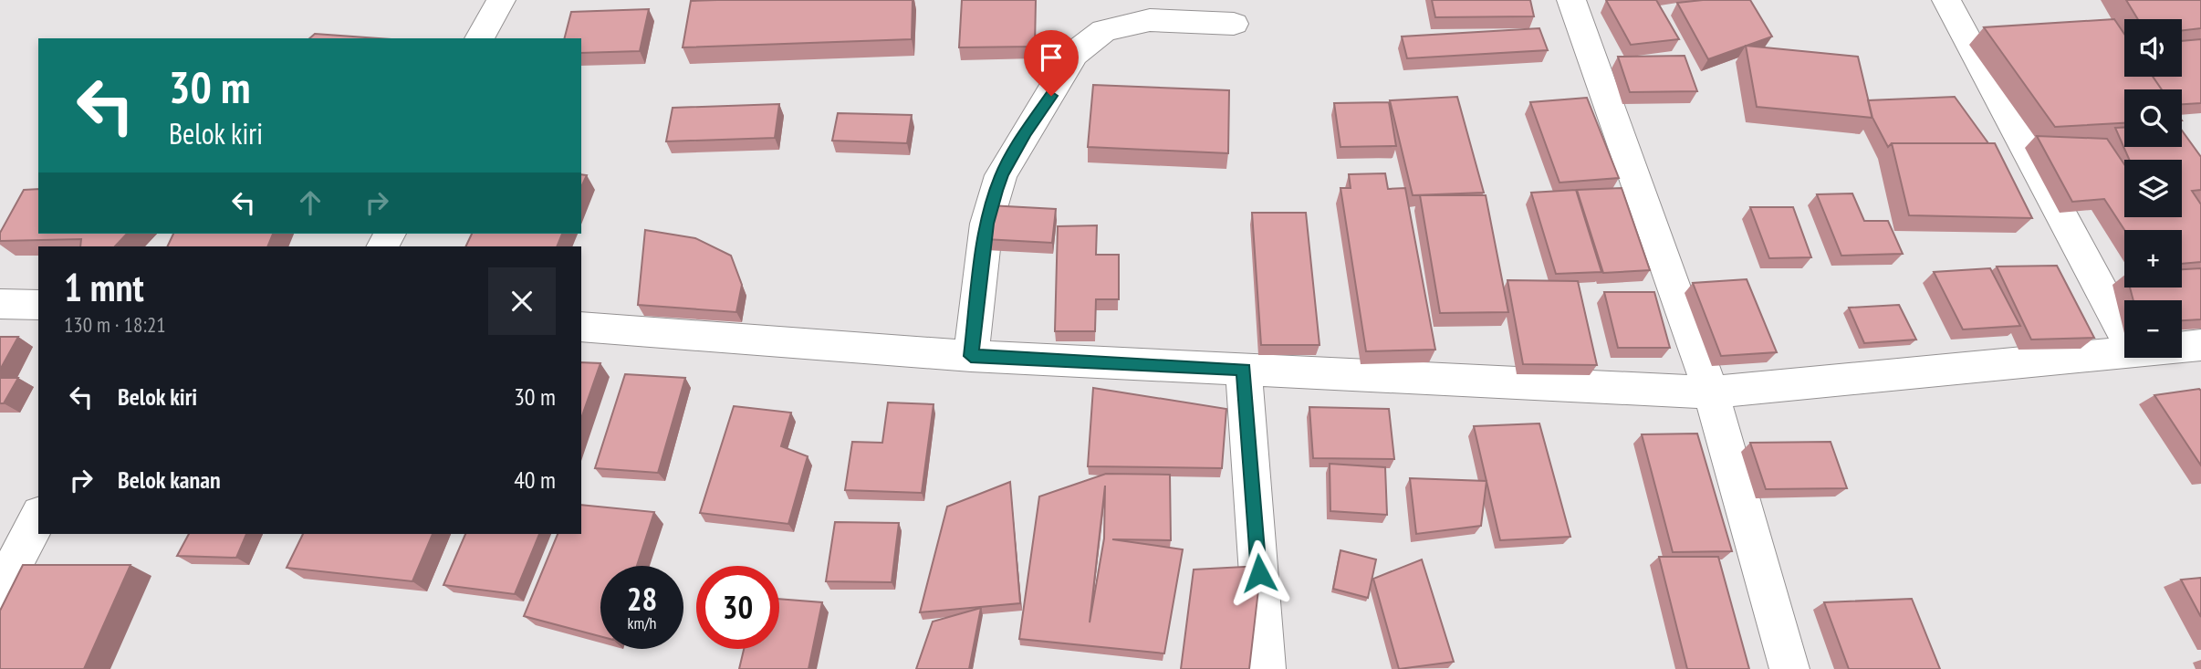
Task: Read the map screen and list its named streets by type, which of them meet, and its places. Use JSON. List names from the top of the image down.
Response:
{
  "page": {
    "map_buttons": ["+", "−"],
    "turn": ["30 m", "Belok kiri"],
    "heading": ["1 mnt", "130 m · 18:21"],
    "list": [
      {
        "name": "Belok kiri",
        "value": "30 m"
      },
      {
        "name": "Belok kanan",
        "value": "40 m"
      }
    ],
    "speed": "28 km/h",
    "limit": "30"
  }
}
